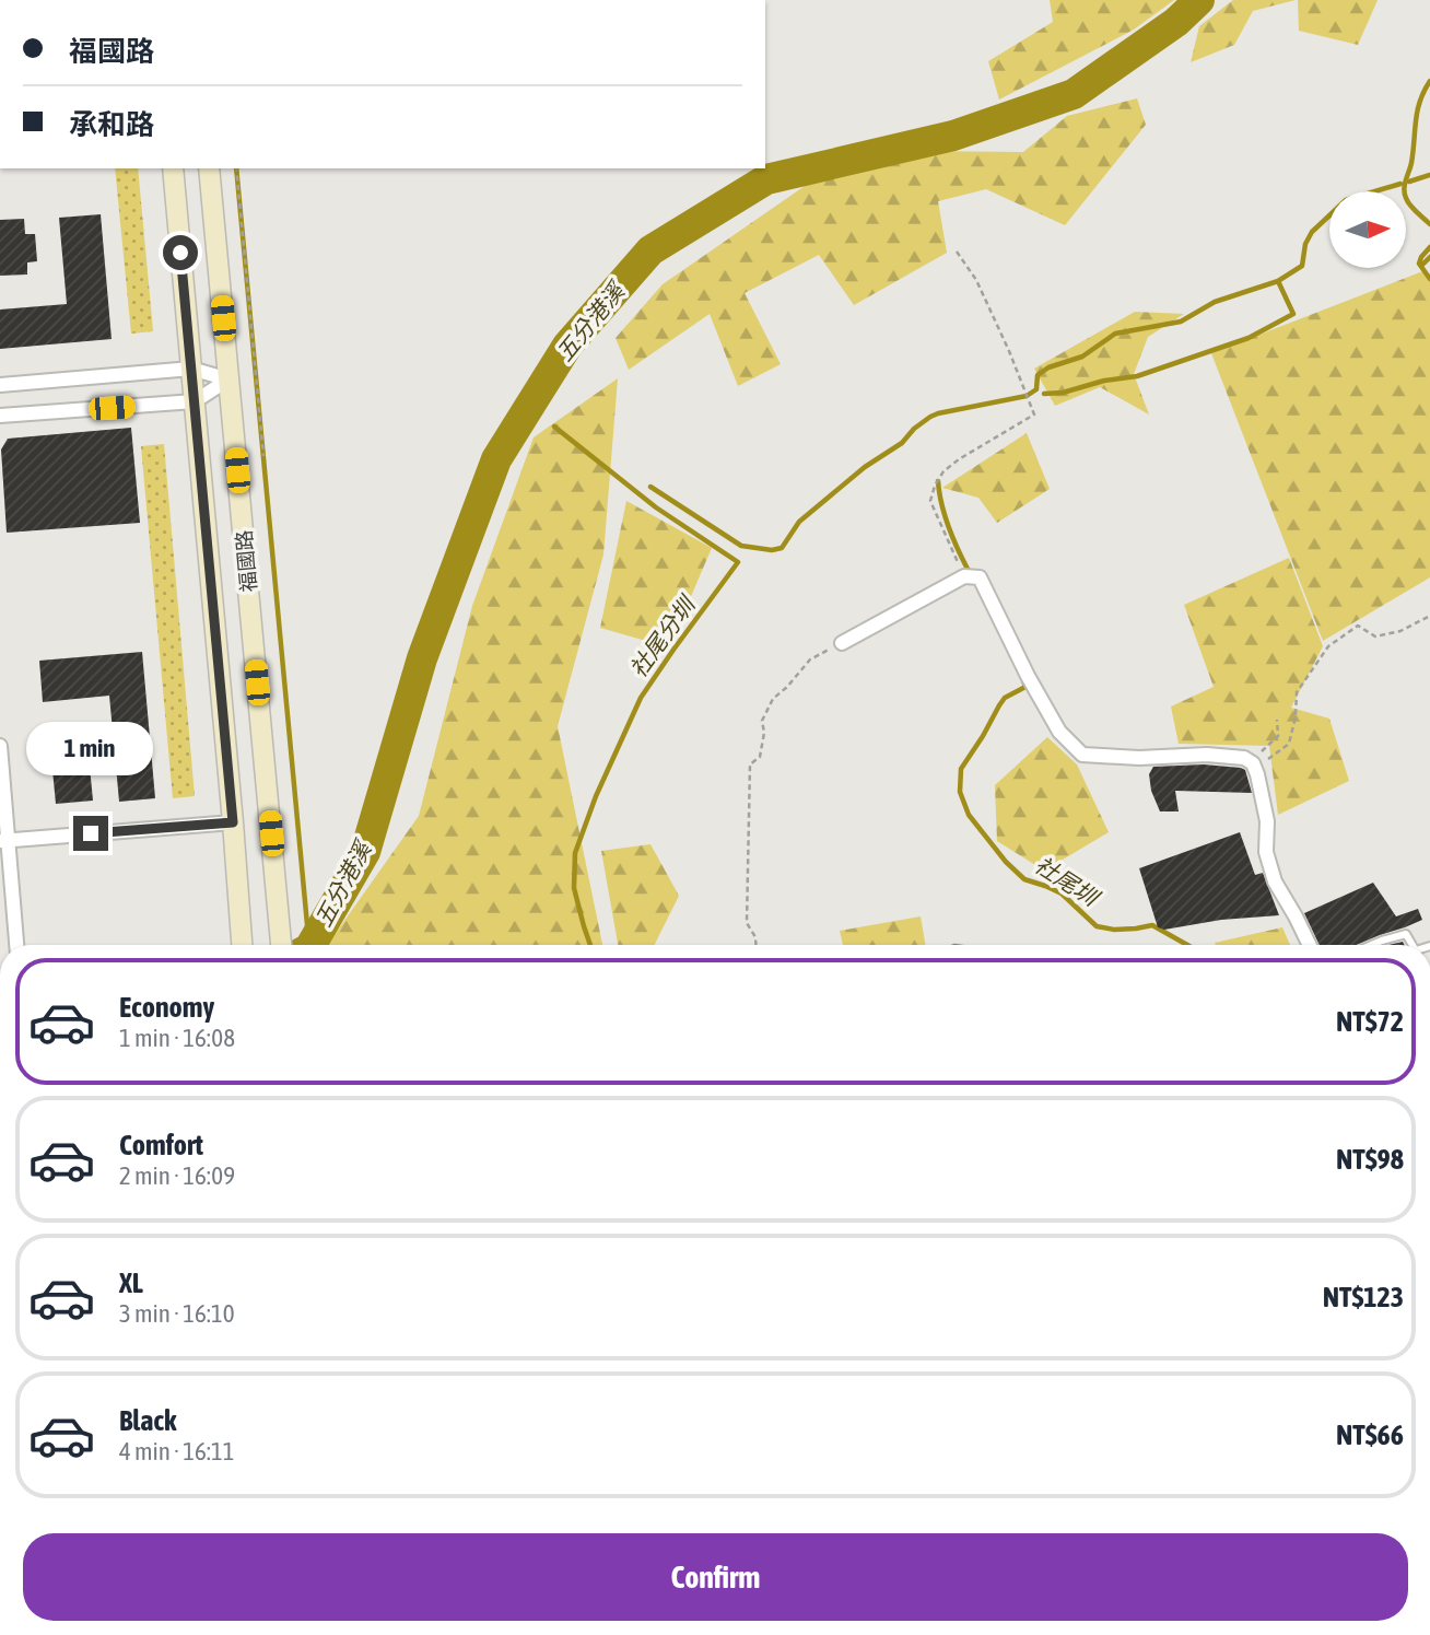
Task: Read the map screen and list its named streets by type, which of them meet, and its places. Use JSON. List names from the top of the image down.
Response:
{
  "streets": {
    "street": ["福國路"]
  },
  "water": ["五分港溪", "社尾分圳", "社尾圳"],
  "north": "right",
  "page": {
    "banner": ["福國路", "承和路"],
    "bubble": "1 min",
    "list": [
      {
        "name": "Economy",
        "note": "1 min · 16:08",
        "value": "NT$72"
      },
      {
        "name": "Comfort",
        "note": "2 min · 16:09",
        "value": "NT$98"
      },
      {
        "name": "XL",
        "note": "3 min · 16:10",
        "value": "NT$123"
      },
      {
        "name": "Black",
        "note": "4 min · 16:11",
        "value": "NT$66"
      }
    ],
    "buttons": "Confirm"
  }
}
